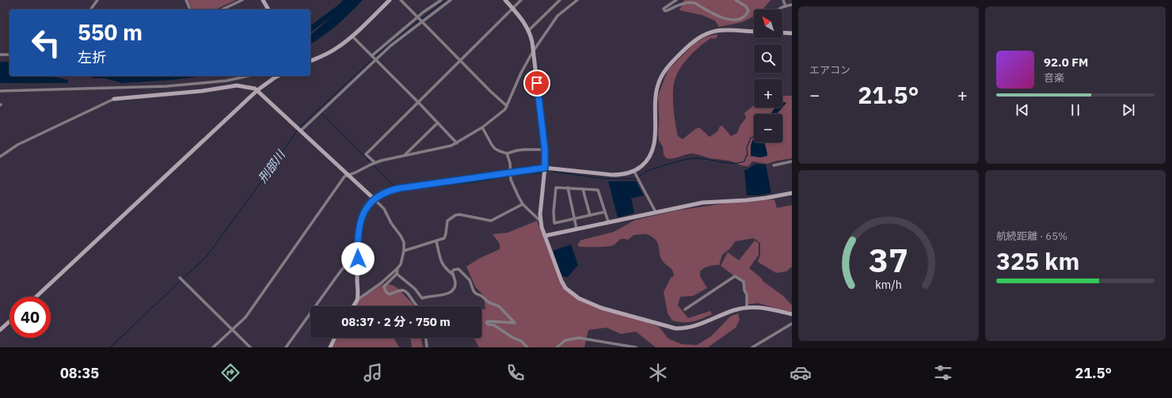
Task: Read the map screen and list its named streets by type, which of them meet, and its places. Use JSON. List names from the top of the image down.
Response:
{
  "water": ["刑部川"],
  "north": "top left",
  "page": {
    "tile": [
      "エアコン",
      ["航続距離 · 65%", "325 km"]
    ],
    "map_buttons": ["+", "−"],
    "turn": ["550 m", "左折"],
    "song": ["92.0 FM", "音楽"],
    "heat": ["−", "21.5°", "+"],
    "limit": "40",
    "trip": "08:37 · 2 分 · 750 m",
    "tabs": ["08:35", "21.5°"],
    "gauge": ["37", "km/h"]
  }
}
